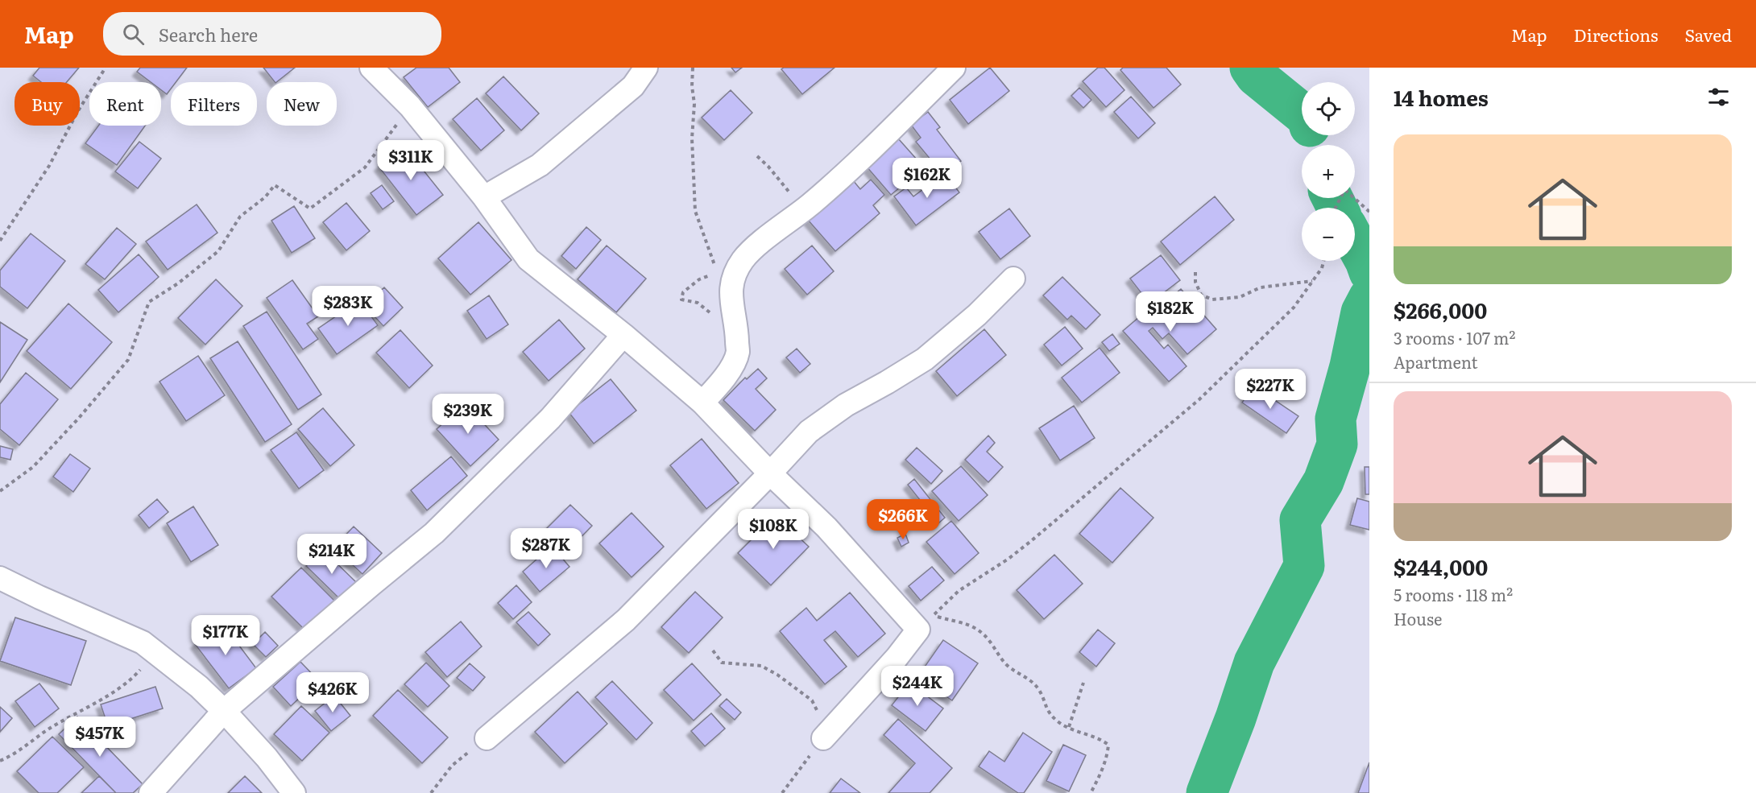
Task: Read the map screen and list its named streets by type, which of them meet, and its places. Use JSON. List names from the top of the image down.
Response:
{
  "page": {
    "header": "Map",
    "search": "Search here",
    "nav": ["Map", "Directions", "Saved"],
    "heading": "14 homes",
    "map_buttons": ["+", "−"],
    "chip": [
      "Buy",
      "Rent",
      "Filters",
      "New"
    ],
    "list": [
      {
        "name": "$266,000",
        "note": "3 rooms · 107 m² · Apartment"
      },
      {
        "name": "$244,000",
        "note": "5 rooms · 118 m² · House"
      }
    ],
    "price": [
      "$311K",
      "$162K",
      "$283K",
      "$182K",
      "$227K",
      "$239K",
      "$266K",
      "$108K",
      "$287K",
      "$214K",
      "$177K",
      "$244K",
      "$426K",
      "$457K"
    ]
  }
}
